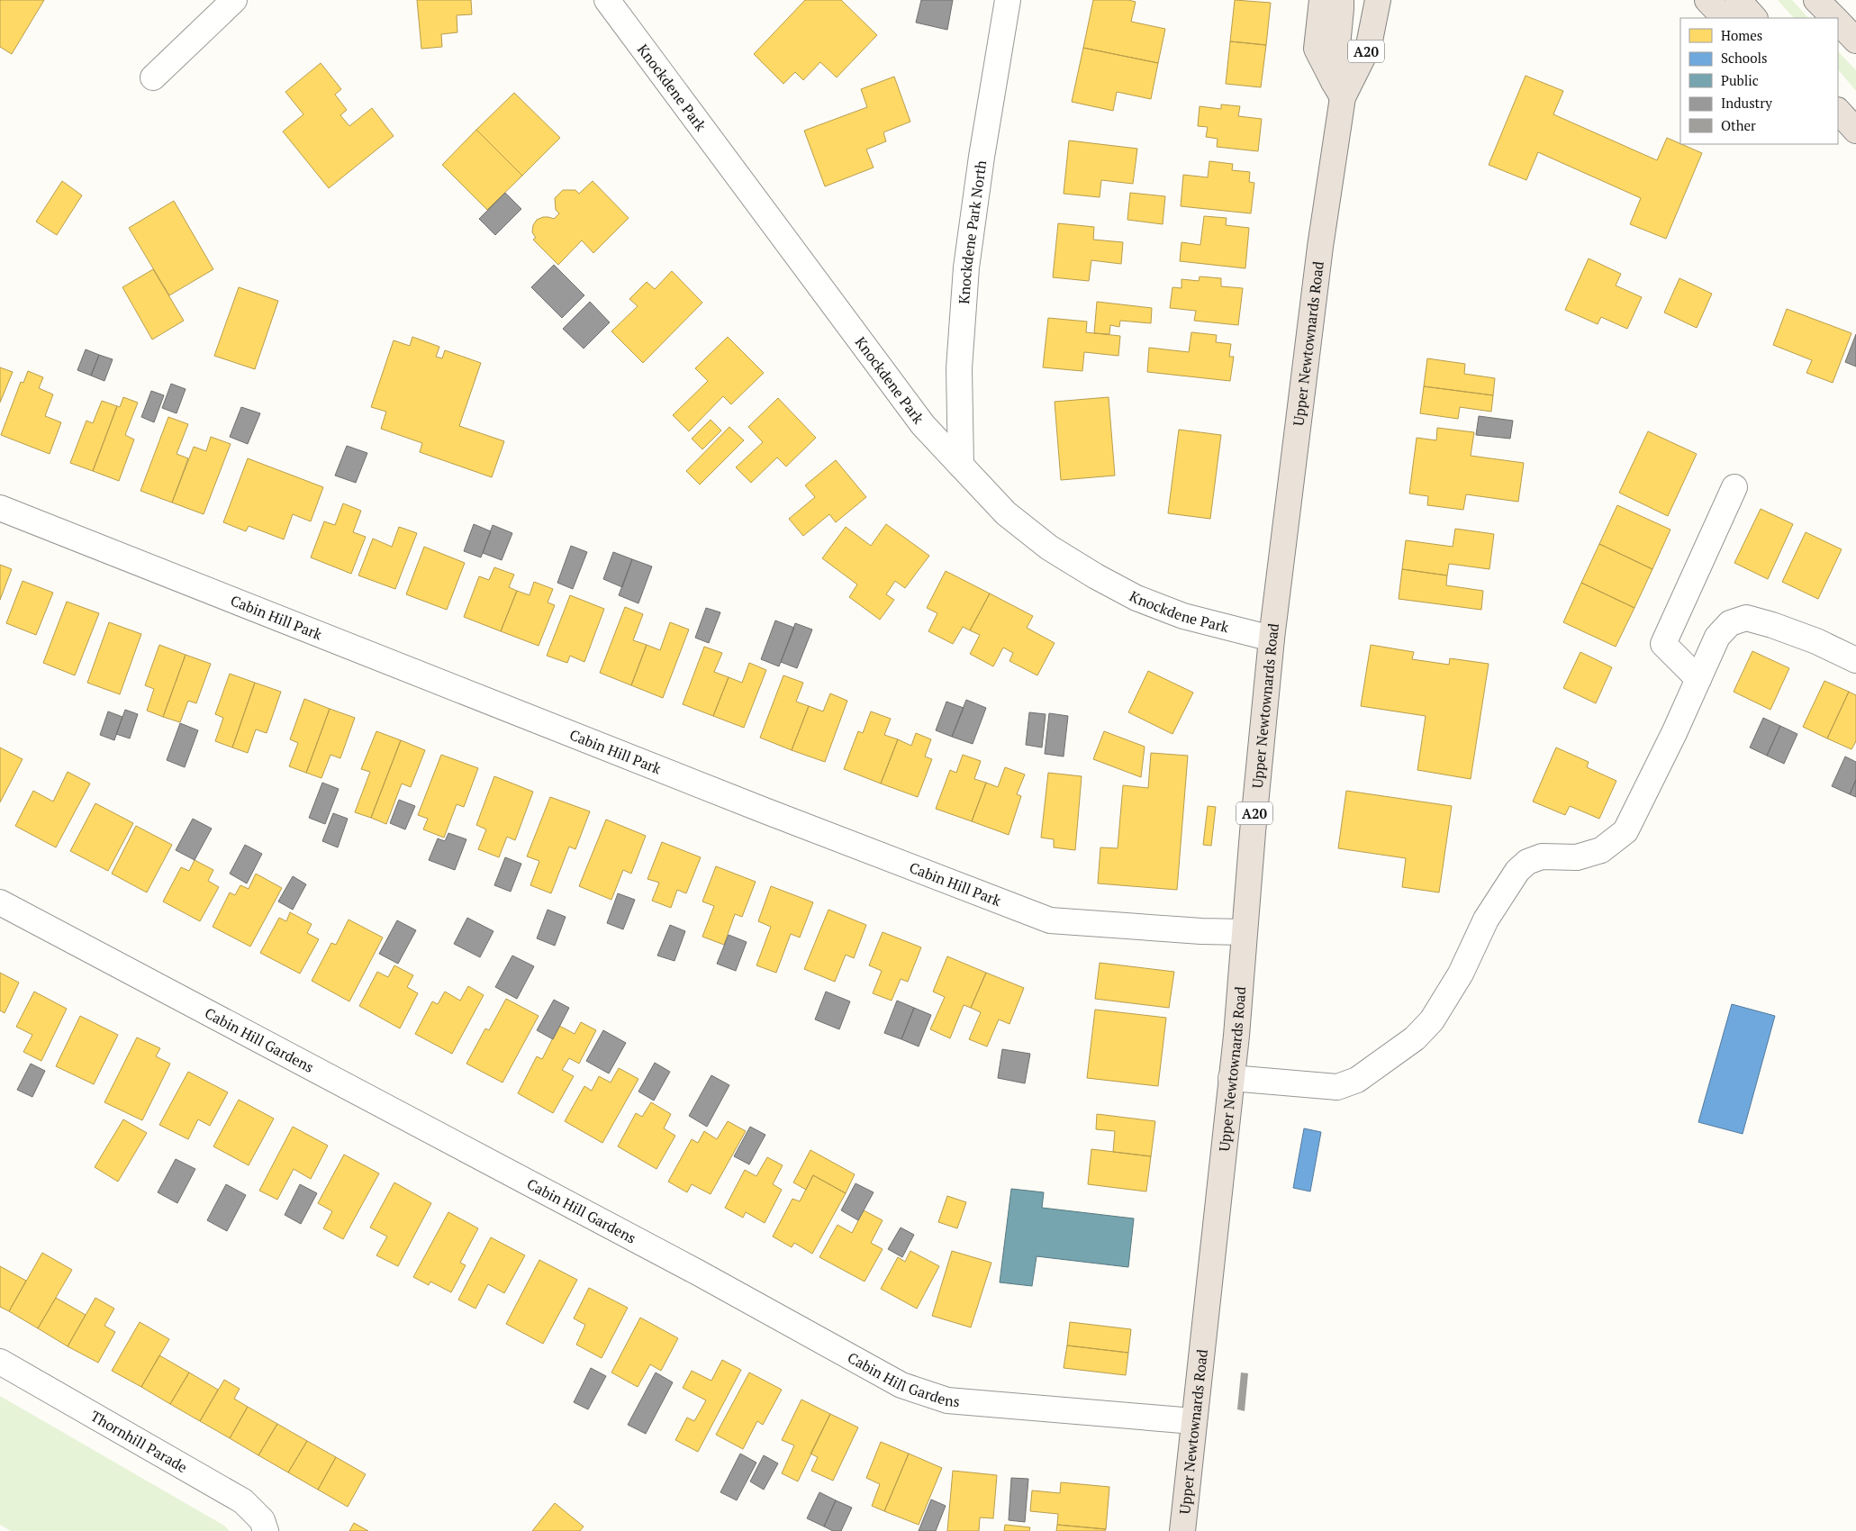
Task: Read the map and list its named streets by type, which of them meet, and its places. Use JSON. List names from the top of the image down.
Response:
{
  "streets": {
    "highway": ["A20", "Upper Newtownards Road"],
    "street": [
      "Knockdene Park",
      "Knockdene Park North",
      "Cabin Hill Park",
      "Cabin Hill Gardens",
      "Thornhill Parade"
    ]
  },
  "crossings": [
    ["Knockdene Park", "Knockdene Park North"],
    ["Knockdene Park", "Upper Newtownards Road"],
    ["Upper Newtownards Road", "Cabin Hill Park"],
    ["Upper Newtownards Road", "Cabin Hill Gardens"]
  ],
  "legend": [
    "Homes",
    "Schools",
    "Public",
    "Industry",
    "Other"
  ]
}
